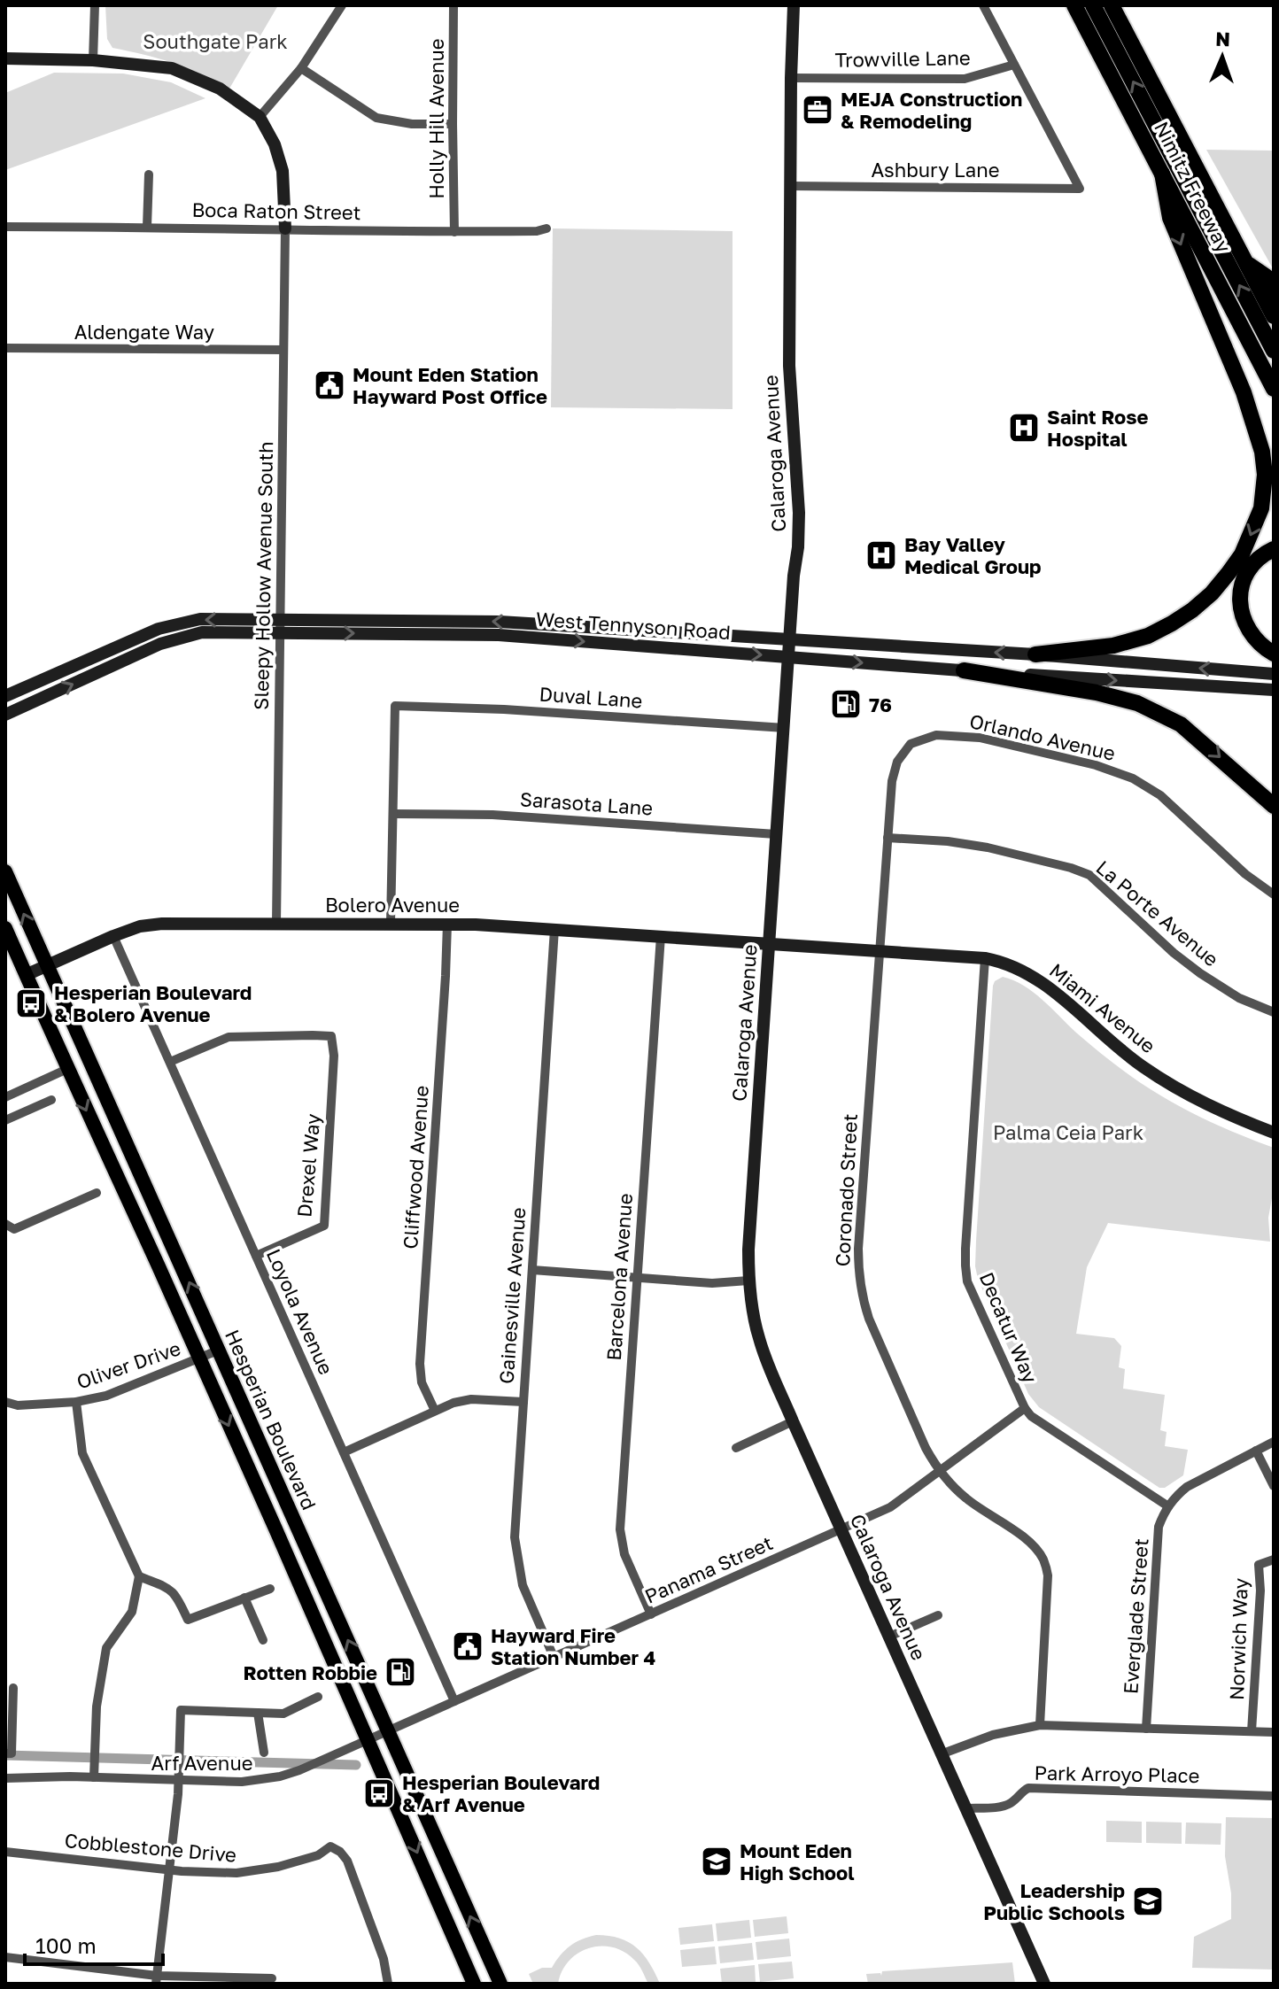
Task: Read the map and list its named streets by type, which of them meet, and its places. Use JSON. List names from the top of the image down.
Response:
{
  "streets": {
    "highway": ["Nimitz Freeway"],
    "main road": ["Hesperian Boulevard"],
    "street": [
      "Trowville Lane",
      "Holly Hill Avenue",
      "Ashbury Lane",
      "Boca Raton Street",
      "Aldengate Way",
      "Calaroga Avenue",
      "Sleepy Hollow Avenue South",
      "West Tennyson Road",
      "Duval Lane",
      "Orlando Avenue",
      "Sarasota Lane",
      "Bolero Avenue",
      "La Porte Avenue",
      "Miami Avenue",
      "Drexel Way",
      "Cliffwood Avenue",
      "Coronado Street",
      "Barcelona Avenue",
      "Gainesville Avenue",
      "Loyola Avenue",
      "Decatur Way",
      "Oliver Drive",
      "Panama Street",
      "Everglade Street",
      "Norwich Way",
      "Arf Avenue",
      "Park Arroyo Place",
      "Cobblestone Drive"
    ]
  },
  "crossings": [
    ["Trowville Lane", "Ashbury Lane"],
    ["Trowville Lane", "Calaroga Avenue"],
    ["Holly Hill Avenue", "Boca Raton Street"],
    ["Ashbury Lane", "Calaroga Avenue"],
    ["Boca Raton Street", "Sleepy Hollow Avenue South"],
    ["Aldengate Way", "Sleepy Hollow Avenue South"],
    ["Calaroga Avenue", "West Tennyson Road"],
    ["Calaroga Avenue", "Duval Lane"],
    ["Calaroga Avenue", "Sarasota Lane"],
    ["Calaroga Avenue", "Bolero Avenue"],
    ["Calaroga Avenue", "Miami Avenue"],
    ["Calaroga Avenue", "Panama Street"],
    ["Calaroga Avenue", "Park Arroyo Place"],
    ["Sleepy Hollow Avenue South", "West Tennyson Road"],
    ["Sleepy Hollow Avenue South", "Bolero Avenue"],
    ["Duval Lane", "Sarasota Lane"],
    ["Orlando Avenue", "Coronado Street"],
    ["Bolero Avenue", "Miami Avenue"],
    ["Bolero Avenue", "Cliffwood Avenue"],
    ["Bolero Avenue", "Barcelona Avenue"],
    ["Bolero Avenue", "Gainesville Avenue"],
    ["Bolero Avenue", "Loyola Avenue"],
    ["Bolero Avenue", "Hesperian Boulevard"],
    ["La Porte Avenue", "Coronado Street"],
    ["Miami Avenue", "Coronado Street"],
    ["Miami Avenue", "Decatur Way"],
    ["Drexel Way", "Loyola Avenue"],
    ["Coronado Street", "Panama Street"],
    ["Barcelona Avenue", "Panama Street"],
    ["Gainesville Avenue", "Panama Street"],
    ["Loyola Avenue", "Panama Street"],
    ["Decatur Way", "Panama Street"],
    ["Decatur Way", "Everglade Street"],
    ["Oliver Drive", "Hesperian Boulevard"],
    ["Hesperian Boulevard", "Panama Street"],
    ["Hesperian Boulevard", "Arf Avenue"],
    ["Panama Street", "Arf Avenue"]
  ],
  "parks": ["Southgate Park", "Palma Ceia Park"],
  "places": {
    "office": ["MEJA Construction & Remodeling"],
    "public building": ["Mount Eden Station Hayward Post Office", "Hayward Fire Station Number 4"],
    "hospital": ["Saint Rose Hospital", "Bay Valley Medical Group"],
    "fuel station": ["76", "Rotten Robbie"],
    "bus stop": ["Hesperian Boulevard & Bolero Avenue", "Hesperian Boulevard & Arf Avenue"],
    "school or university": ["Mount Eden High School", "Leadership Public Schools"]
  },
  "scale_bar": "100 m",
  "north": "top"
}
